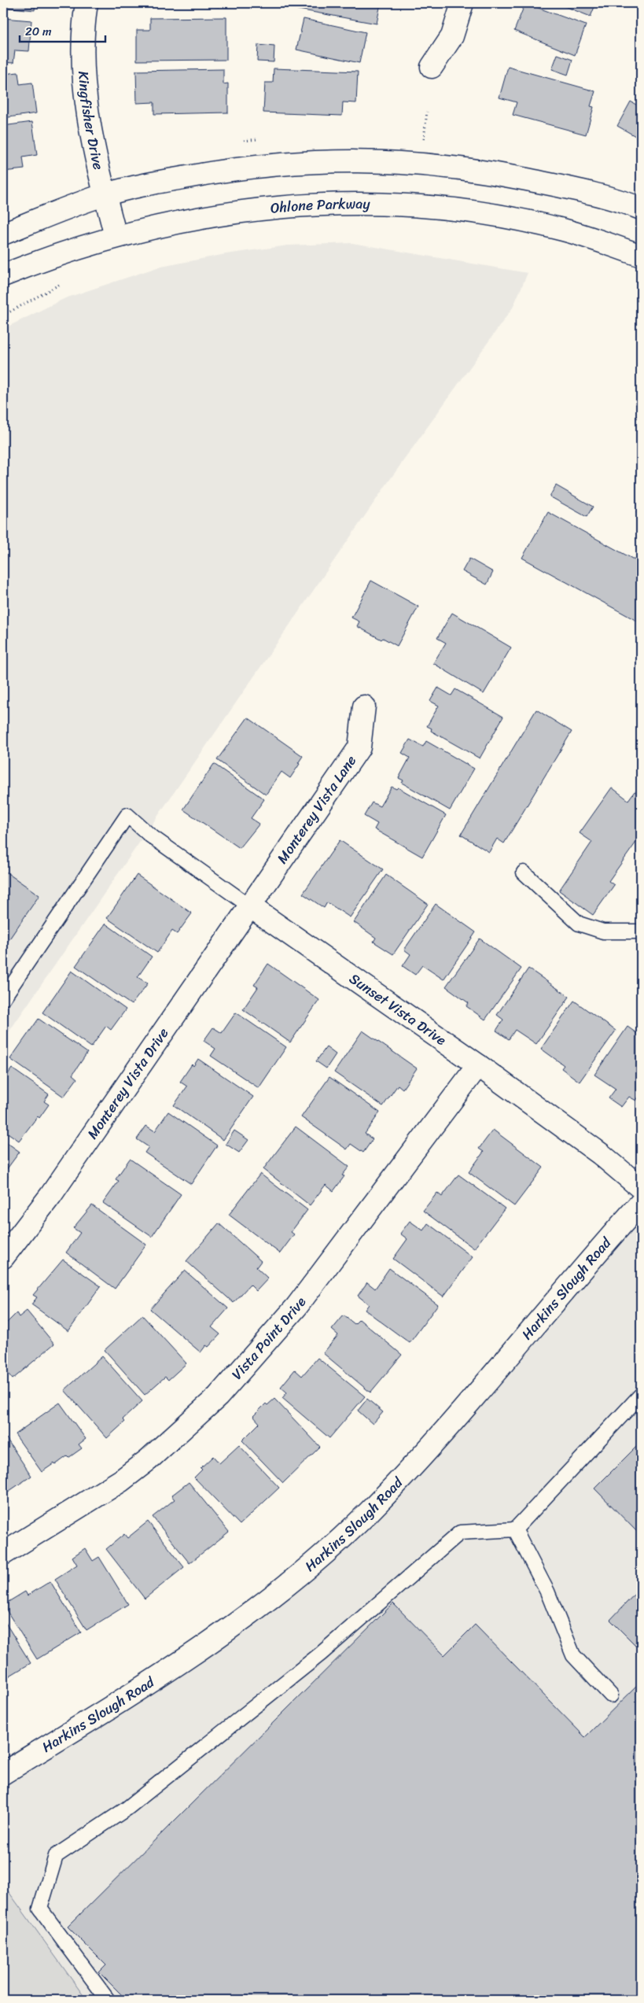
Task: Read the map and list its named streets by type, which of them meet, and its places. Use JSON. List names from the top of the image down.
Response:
{
  "streets": {
    "street": [
      "Kingfisher Drive",
      "Ohlone Parkway",
      "Monterey Vista Lane",
      "Sunset Vista Drive",
      "Monterey Vista Drive",
      "Harkins Slough Road",
      "Vista Point Drive"
    ]
  },
  "crossings": [
    ["Kingfisher Drive", "Ohlone Parkway"],
    ["Monterey Vista Lane", "Sunset Vista Drive"],
    ["Monterey Vista Lane", "Monterey Vista Drive"],
    ["Sunset Vista Drive", "Monterey Vista Drive"],
    ["Sunset Vista Drive", "Vista Point Drive"]
  ],
  "scale_bar": "20 m"
}
